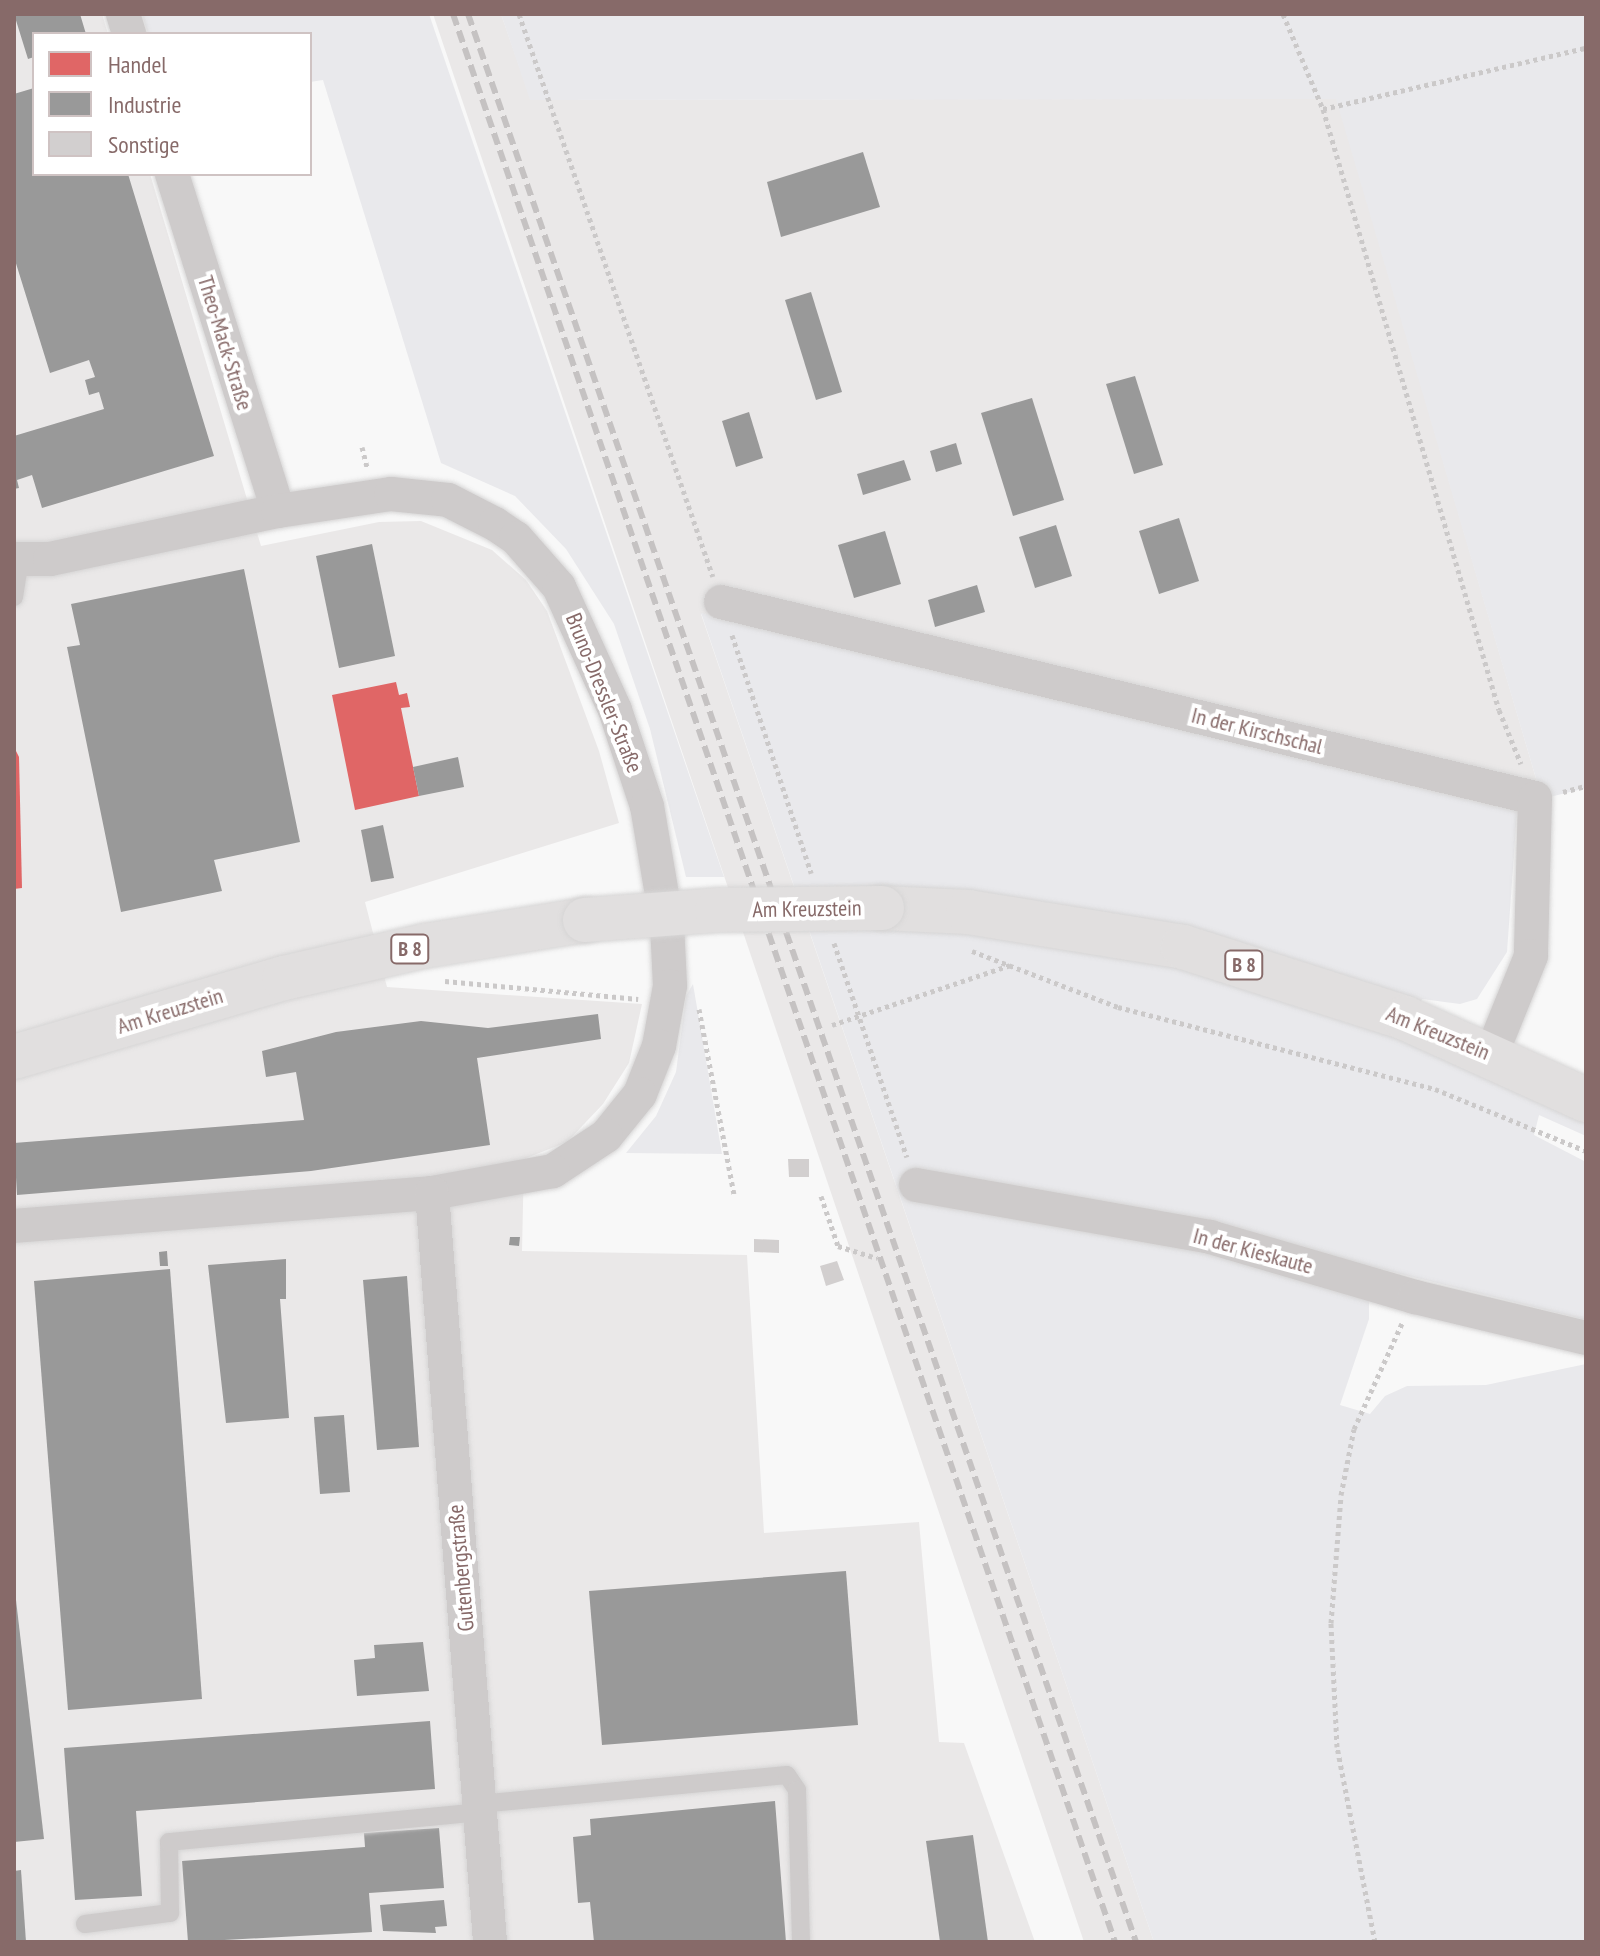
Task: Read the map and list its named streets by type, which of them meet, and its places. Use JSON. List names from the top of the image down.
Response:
{
  "streets": {
    "main road": ["Am Kreuzstein", "B 8"],
    "street": [
      "Theo-Mack-Straße",
      "Bruno-Dressler-Straße",
      "In der Kirschschal",
      "In der Kieskaute",
      "Gutenbergstraße"
    ]
  },
  "crossings": [
    ["Theo-Mack-Straße", "Bruno-Dressler-Straße"]
  ],
  "legend": ["Handel", "Industrie", "Sonstige"]
}
